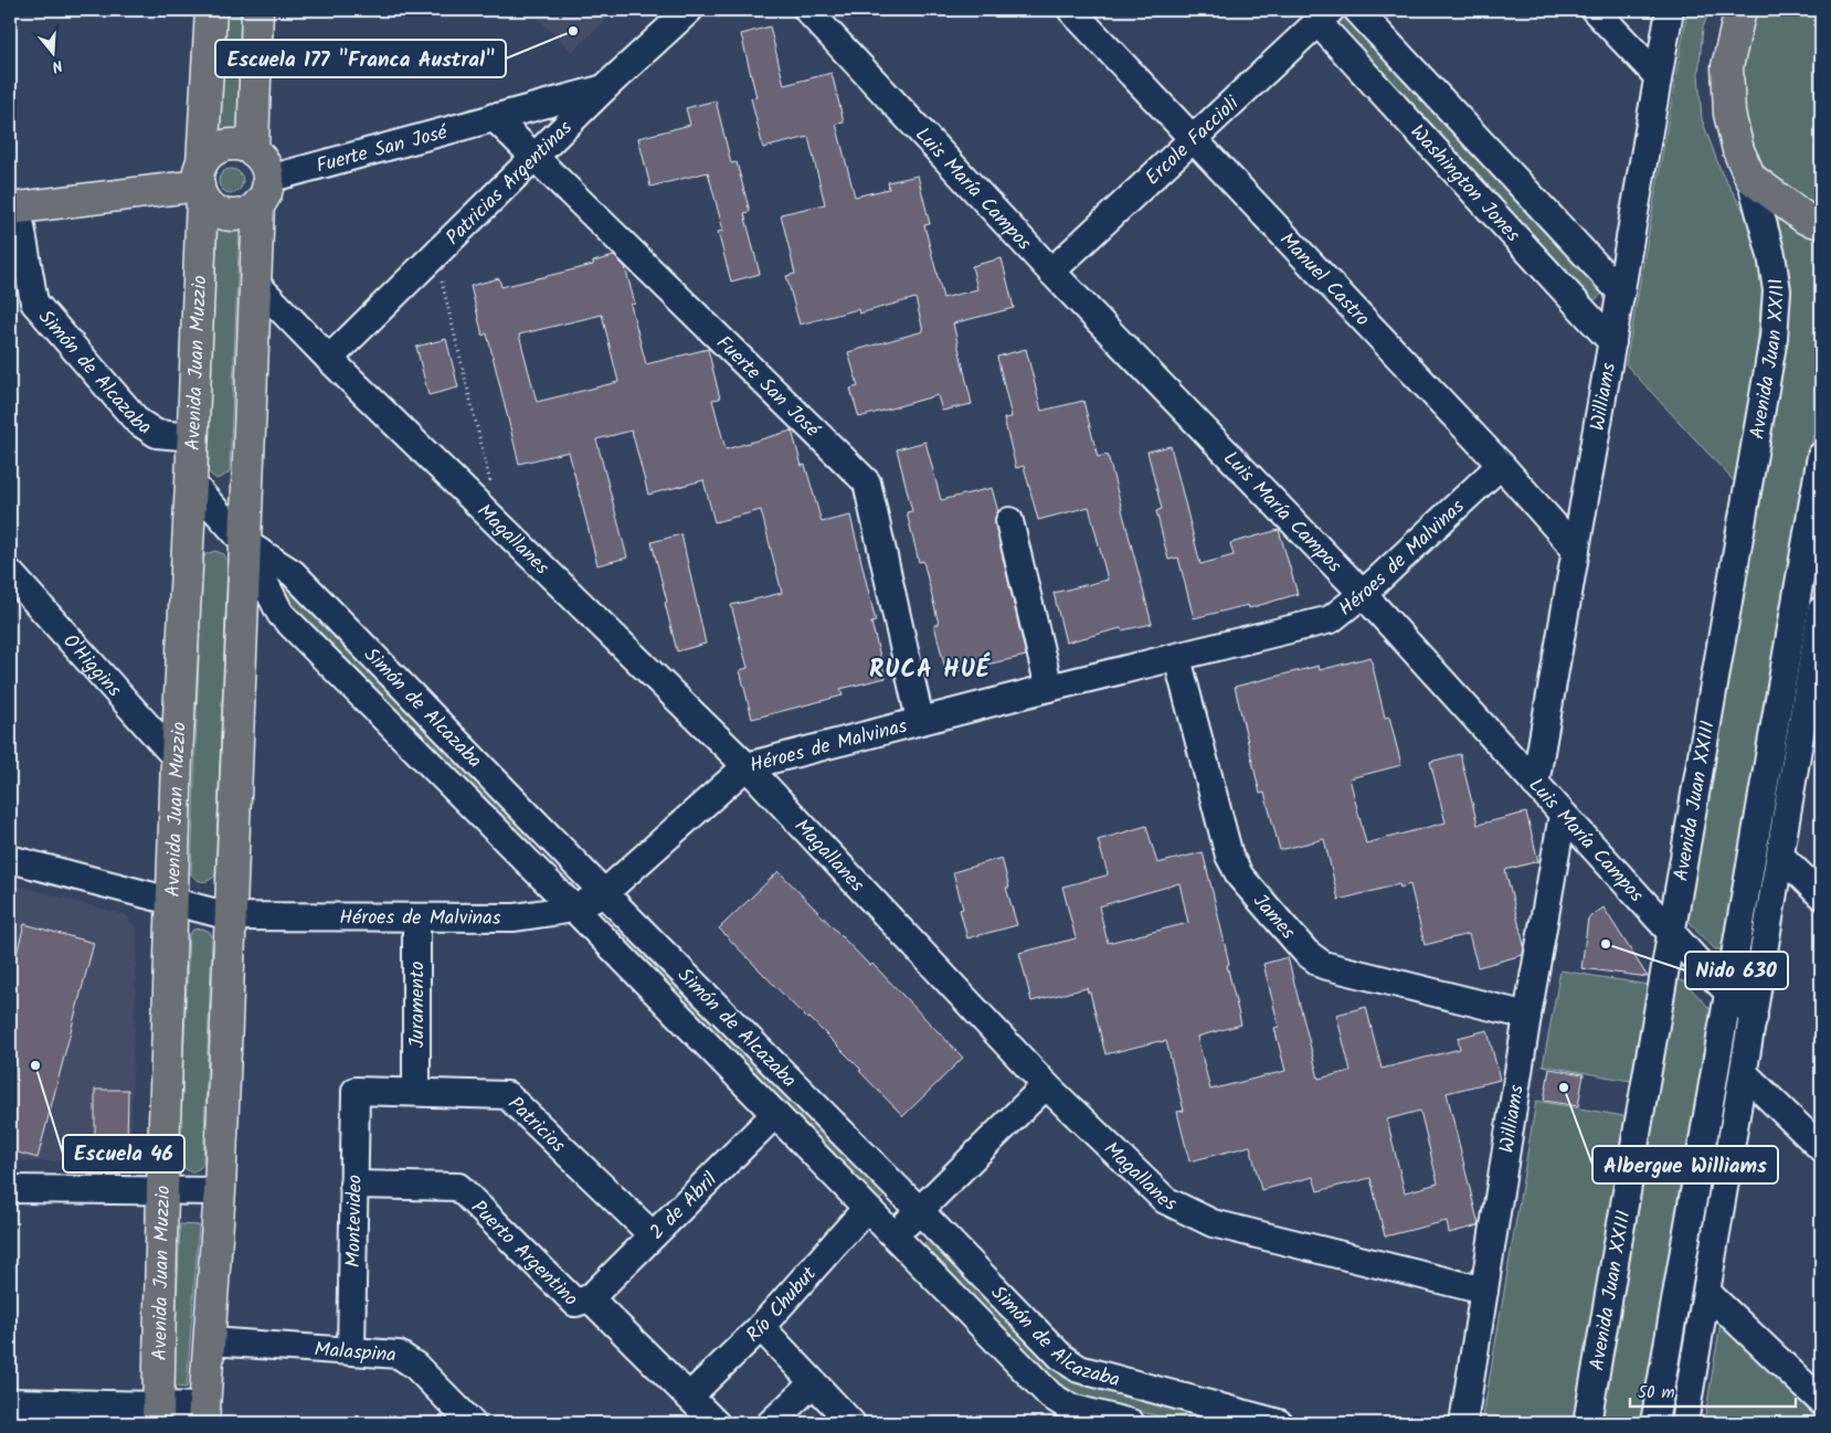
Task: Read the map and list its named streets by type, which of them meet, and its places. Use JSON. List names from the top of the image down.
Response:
{
  "streets": {
    "main road": ["Avenida Juan Muzzio"],
    "street": [
      "Ercole Faccioli",
      "Fuerte San José",
      "Washington Jones",
      "Patricias Argentinas",
      "Luis María Campos",
      "Manuel Castro",
      "Avenida Juan XXIII",
      "Simón de Alcazaba",
      "Williams",
      "Magallanes",
      "Héroes de Malvinas",
      "O'Higgins",
      "James",
      "Juramento",
      "Patricios",
      "2 de Abril",
      "Montevideo",
      "Puerto Argentino",
      "Río Chubut",
      "Malaspina"
    ]
  },
  "crossings": [
    ["Ercole Faccioli", "Washington Jones"],
    ["Ercole Faccioli", "Luis María Campos"],
    ["Ercole Faccioli", "Manuel Castro"],
    ["Fuerte San José", "Patricias Argentinas"],
    ["Fuerte San José", "Avenida Juan Muzzio"],
    ["Fuerte San José", "Héroes de Malvinas"],
    ["Washington Jones", "Williams"],
    ["Patricias Argentinas", "Magallanes"],
    ["Luis María Campos", "Avenida Juan XXIII"],
    ["Luis María Campos", "Williams"],
    ["Luis María Campos", "Héroes de Malvinas"],
    ["Manuel Castro", "Williams"],
    ["Manuel Castro", "Héroes de Malvinas"],
    ["Avenida Juan Muzzio", "Simón de Alcazaba"],
    ["Avenida Juan Muzzio", "Héroes de Malvinas"],
    ["Avenida Juan Muzzio", "O'Higgins"],
    ["Simón de Alcazaba", "Héroes de Malvinas"],
    ["Simón de Alcazaba", "2 de Abril"],
    ["Simón de Alcazaba", "Río Chubut"],
    ["Williams", "Magallanes"],
    ["Williams", "James"],
    ["Magallanes", "Héroes de Malvinas"],
    ["Héroes de Malvinas", "James"],
    ["Héroes de Malvinas", "Juramento"],
    ["Juramento", "Patricios"],
    ["Patricios", "2 de Abril"],
    ["Patricios", "Montevideo"],
    ["2 de Abril", "Puerto Argentino"],
    ["Montevideo", "Puerto Argentino"],
    ["Montevideo", "Malaspina"],
    ["Puerto Argentino", "Río Chubut"]
  ],
  "districts": ["RUCA HUÉ"],
  "places": [
    "Escuela 177 \"Franca Austral\"",
    "Nido 630",
    "Escuela 46",
    "Albergue Williams"
  ],
  "scale_bar": "50 m",
  "north": "bottom"
}
